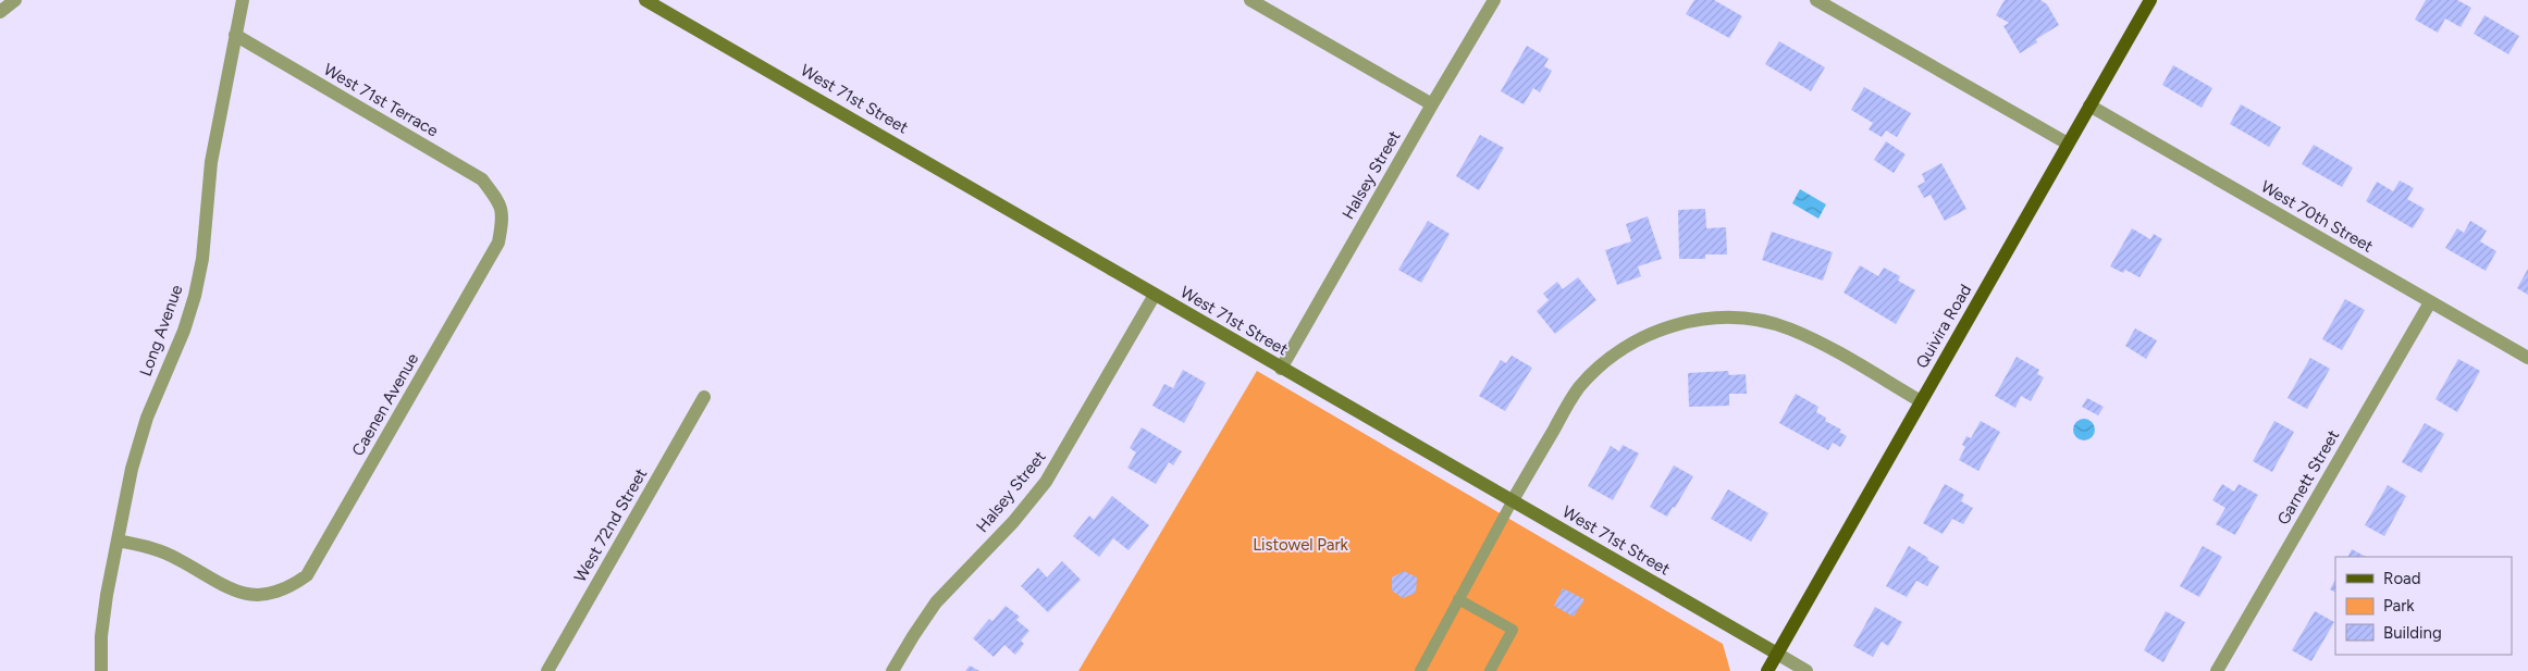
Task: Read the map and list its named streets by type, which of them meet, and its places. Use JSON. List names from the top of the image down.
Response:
{
  "streets": {
    "main road": ["Quivira Road"],
    "street": [
      "West 71st Street",
      "West 71st Terrace",
      "Halsey Street",
      "West 70th Street",
      "Long Avenue",
      "Caenen Avenue",
      "Garnett Street",
      "West 72nd Street"
    ]
  },
  "crossings": [
    ["West 71st Street", "Halsey Street"],
    ["West 71st Street", "Quivira Road"],
    ["West 71st Terrace", "Long Avenue"],
    ["West 71st Terrace", "Caenen Avenue"],
    ["West 70th Street", "Quivira Road"],
    ["West 70th Street", "Garnett Street"],
    ["Long Avenue", "Caenen Avenue"]
  ],
  "parks": ["Listowel Park"],
  "legend": ["Road", "Park", "Building"]
}
